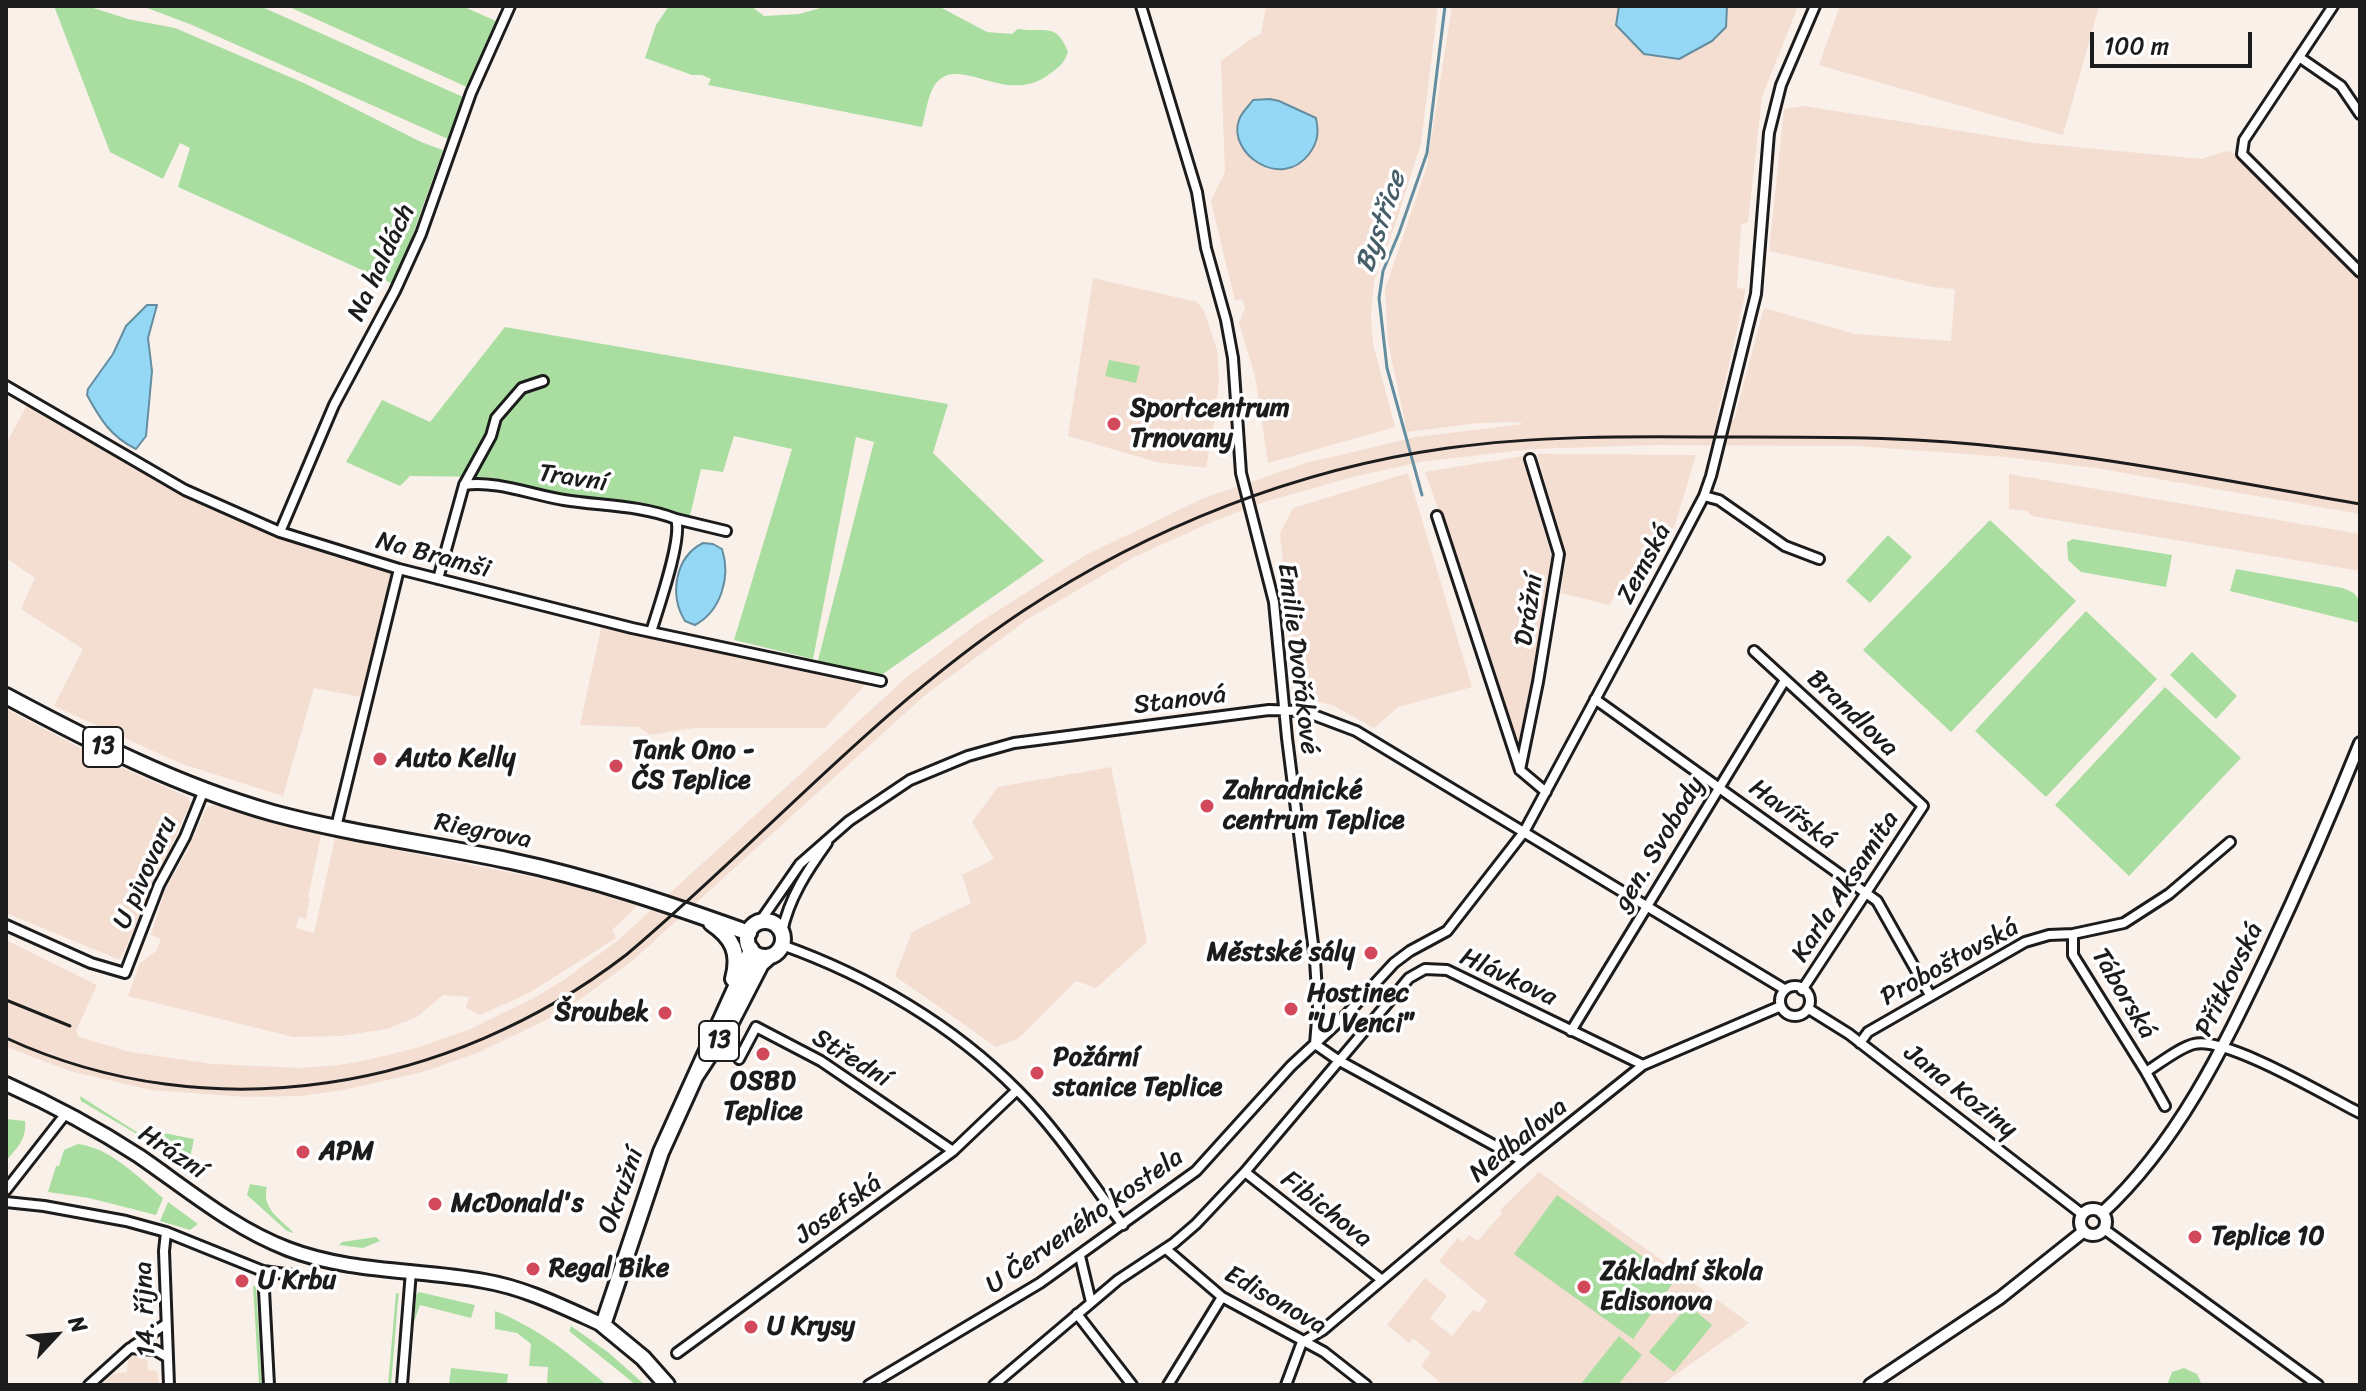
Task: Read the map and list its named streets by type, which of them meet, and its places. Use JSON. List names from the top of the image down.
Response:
{
  "streets": {
    "main road": [
      "13",
      "Riegrova",
      "Hrázní",
      "Okružní"
    ],
    "street": [
      "Na haldách",
      "Travní",
      "Na Bramši",
      "Zemská",
      "Drážní",
      "Emilie Dvořákové",
      "Stanová",
      "Brandlova",
      "Havířská",
      "gen. Svobody",
      "U pivovaru",
      "Karla Aksamita",
      "Proboštovská",
      "Hlávkova",
      "Přítkovská",
      "Táborská",
      "Střední",
      "Jana Koziny",
      "Nedbalova",
      "Josefská",
      "Fibichova",
      "U Červeného kostela",
      "Edisonova",
      "14. října"
    ]
  },
  "crossings": [
    ["Na haldách", "Na Bramši"],
    ["Zemská", "Emilie Dvořákové"],
    ["Zemská", "Stanová"],
    ["Zemská", "Havířská"],
    ["Zemská", "U Červeného kostela"],
    ["Emilie Dvořákové", "Stanová"],
    ["Emilie Dvořákové", "U Červeného kostela"],
    ["Stanová", "13"],
    ["Stanová", "Riegrova"],
    ["Stanová", "Okružní"],
    ["Brandlova", "gen. Svobody"],
    ["Brandlova", "Karla Aksamita"],
    ["13", "Riegrova"],
    ["13", "U pivovaru"],
    ["13", "Okružní"],
    ["Havířská", "gen. Svobody"],
    ["Havířská", "Karla Aksamita"],
    ["Havířská", "Proboštovská"],
    ["Riegrova", "U pivovaru"],
    ["Riegrova", "Okružní"],
    ["gen. Svobody", "Hlávkova"],
    ["Karla Aksamita", "Jana Koziny"],
    ["Karla Aksamita", "Nedbalova"],
    ["Proboštovská", "Táborská"],
    ["Proboštovská", "Jana Koziny"],
    ["Hlávkova", "Nedbalova"],
    ["Přítkovská", "Táborská"],
    ["Přítkovská", "Jana Koziny"],
    ["Střední", "Josefská"],
    ["Jana Koziny", "Nedbalova"],
    ["Nedbalova", "Fibichova"],
    ["Nedbalova", "Edisonova"],
    ["Hrázní", "Okružní"]
  ],
  "water": ["Bystřice"],
  "places": [
    "Sportcentrum Trnovany",
    "Auto Kelly",
    "Tank Ono - ČS Teplice",
    "Zahradnické centrum Teplice",
    "Městské sály",
    "Hostinec \"U Venci\"",
    "Šroubek",
    "OSBD Teplice",
    "Požární stanice Teplice",
    "APM",
    "McDonald's",
    "Teplice 10",
    "Regal Bike",
    "U Krbu",
    "Základní škola Edisonova",
    "U Krysy"
  ],
  "scale_bar": "100 m",
  "north": "top right"
}
